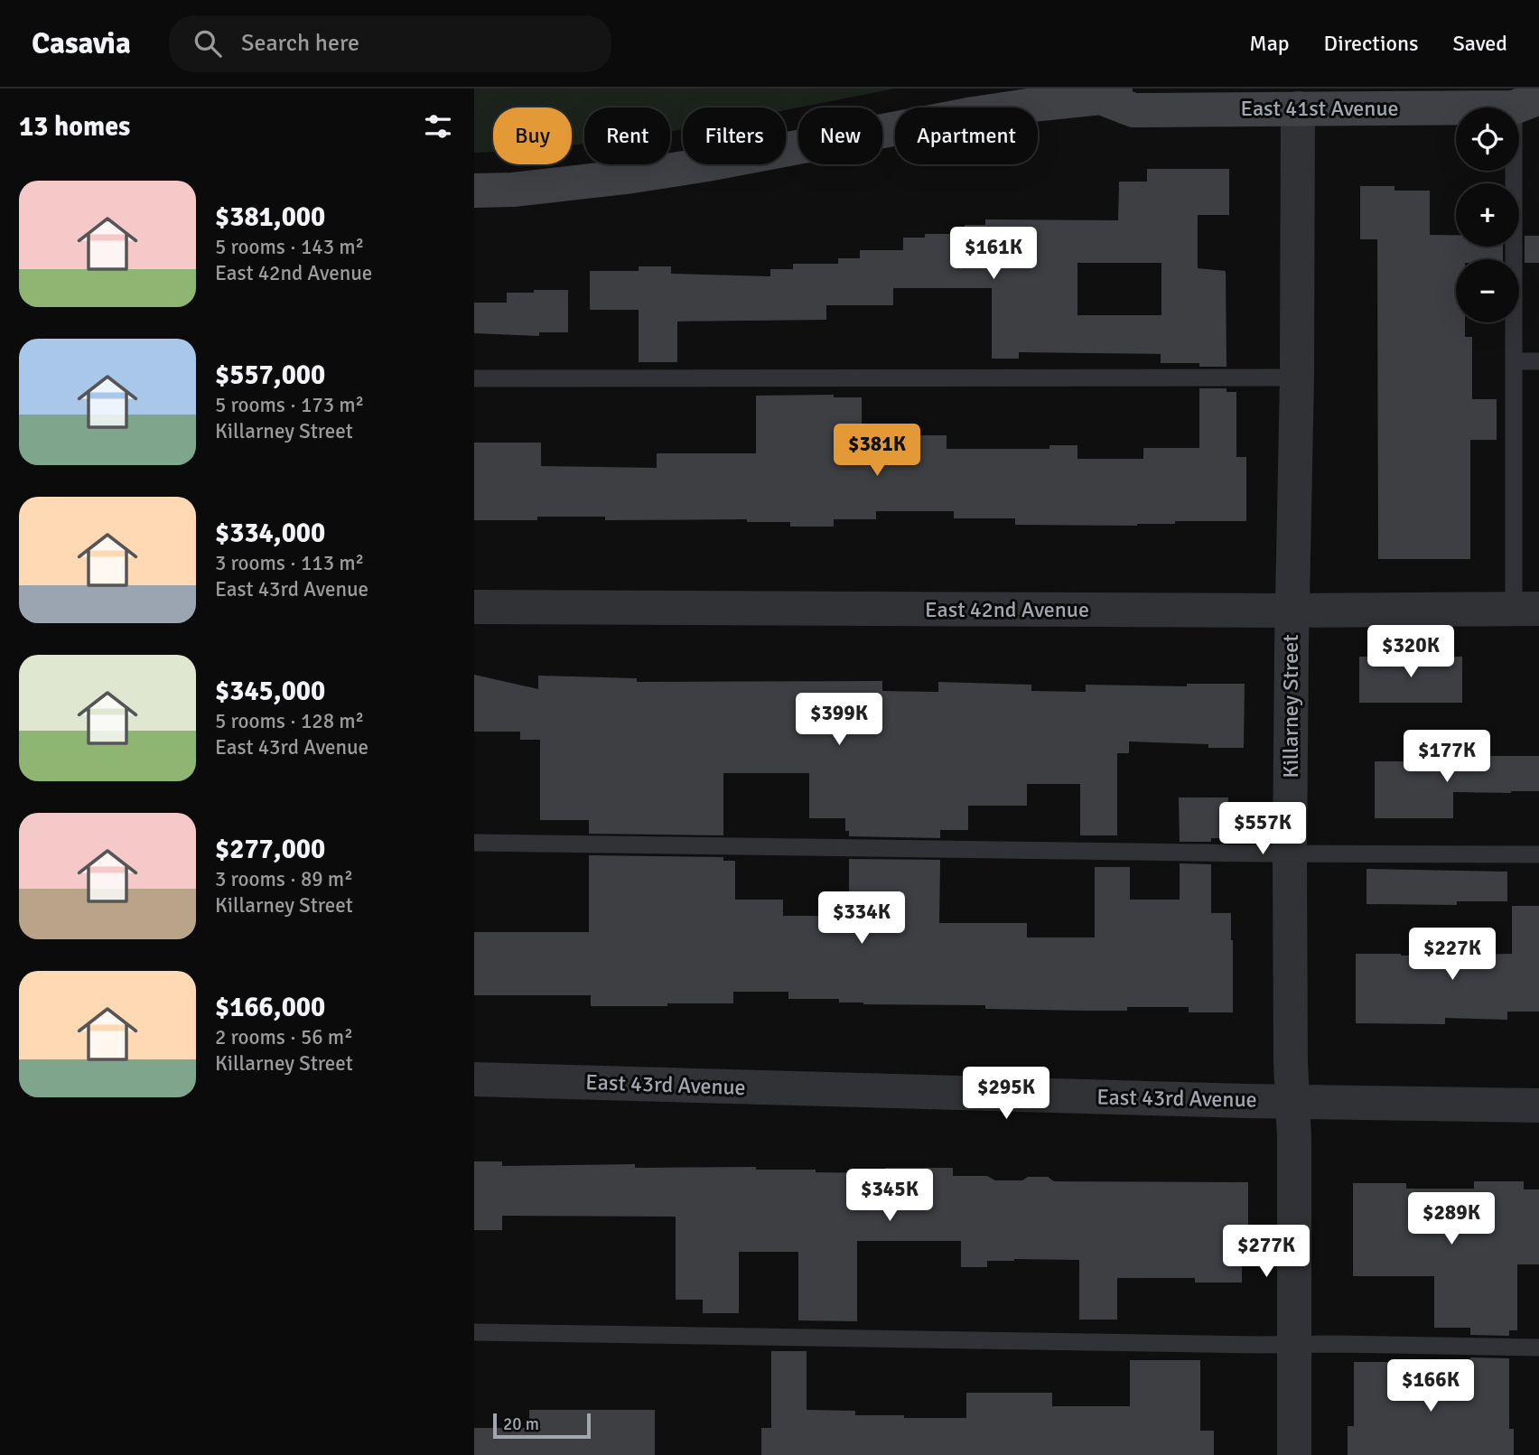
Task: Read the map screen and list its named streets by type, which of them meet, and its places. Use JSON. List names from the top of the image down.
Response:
{
  "streets": {
    "main road": ["East 41st Avenue"],
    "street": ["East 42nd Avenue", "Killarney Street", "East 43rd Avenue"]
  },
  "crossings": [
    ["East 41st Avenue", "Killarney Street"],
    ["East 42nd Avenue", "Killarney Street"],
    ["Killarney Street", "East 43rd Avenue"]
  ],
  "scale_bar": "20 m",
  "page": {
    "header": "Casavia",
    "search": "Search here",
    "nav": ["Map", "Directions", "Saved"],
    "heading": "13 homes",
    "map_buttons": ["+", "−"],
    "chip": [
      "Buy",
      "Rent",
      "Filters",
      "New",
      "Apartment"
    ],
    "list": [
      {
        "name": "$381,000",
        "note": "5 rooms · 143 m² · East 42nd Avenue"
      },
      {
        "name": "$557,000",
        "note": "5 rooms · 173 m² · Killarney Street"
      },
      {
        "name": "$334,000",
        "note": "3 rooms · 113 m² · East 43rd Avenue"
      },
      {
        "name": "$345,000",
        "note": "5 rooms · 128 m² · East 43rd Avenue"
      },
      {
        "name": "$277,000",
        "note": "3 rooms · 89 m² · Killarney Street"
      },
      {
        "name": "$166,000",
        "note": "2 rooms · 56 m² · Killarney Street"
      }
    ],
    "price": [
      "$161K",
      "$381K",
      "$320K",
      "$399K",
      "$177K",
      "$557K",
      "$334K",
      "$227K",
      "$295K",
      "$345K",
      "$289K",
      "$277K",
      "$166K"
    ],
    "scale": "20 m"
  }
}
